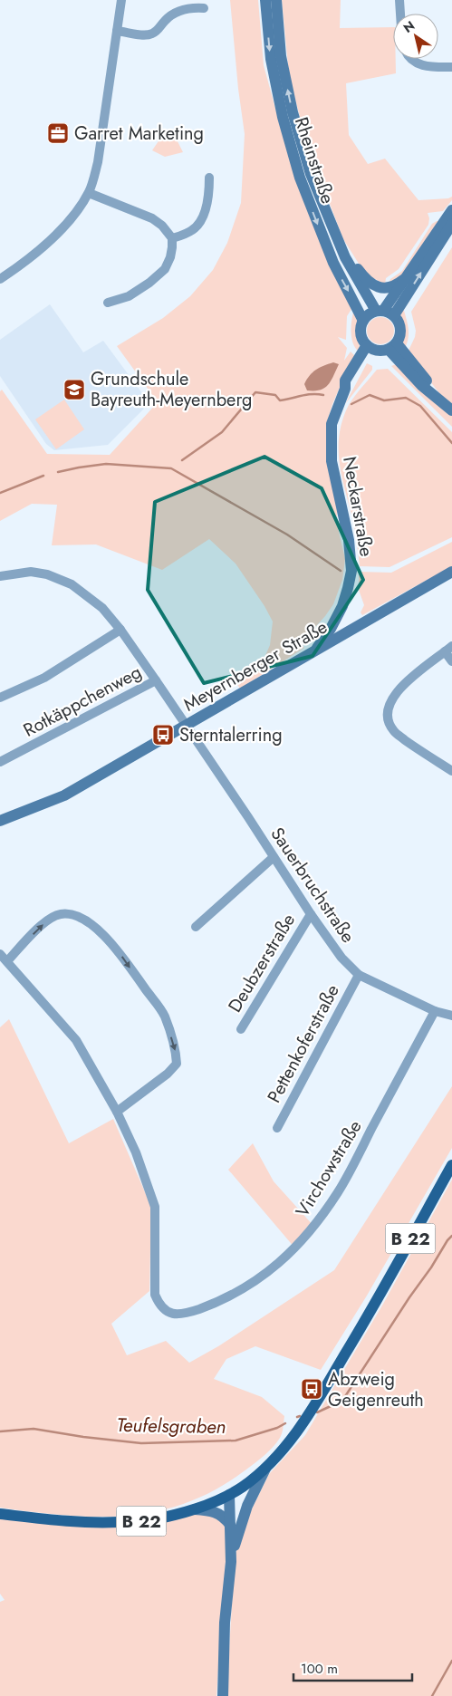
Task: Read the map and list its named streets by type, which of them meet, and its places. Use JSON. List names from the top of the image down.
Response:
{
  "streets": {
    "main road": ["B 22"],
    "street": [
      "Rheinstraße",
      "Neckarstraße",
      "Meyernberger Straße",
      "Rotkäppchenweg",
      "Sauerbruchstraße",
      "Deubzerstraße",
      "Pettenkoferstraße",
      "Virchowstraße"
    ]
  },
  "crossings": [
    ["Rheinstraße", "Neckarstraße"],
    ["Neckarstraße", "Meyernberger Straße"],
    ["Meyernberger Straße", "Sauerbruchstraße"],
    ["Sauerbruchstraße", "Deubzerstraße"],
    ["Sauerbruchstraße", "Pettenkoferstraße"],
    ["Sauerbruchstraße", "Virchowstraße"]
  ],
  "water": ["Teufelsgraben"],
  "places": {
    "office": ["Garret Marketing"],
    "school or university": ["Grundschule Bayreuth-Meyernberg"],
    "bus stop": ["Sterntalerring", "Abzweig Geigenreuth"]
  },
  "scale_bar": "100 m",
  "north": "top left"
}
